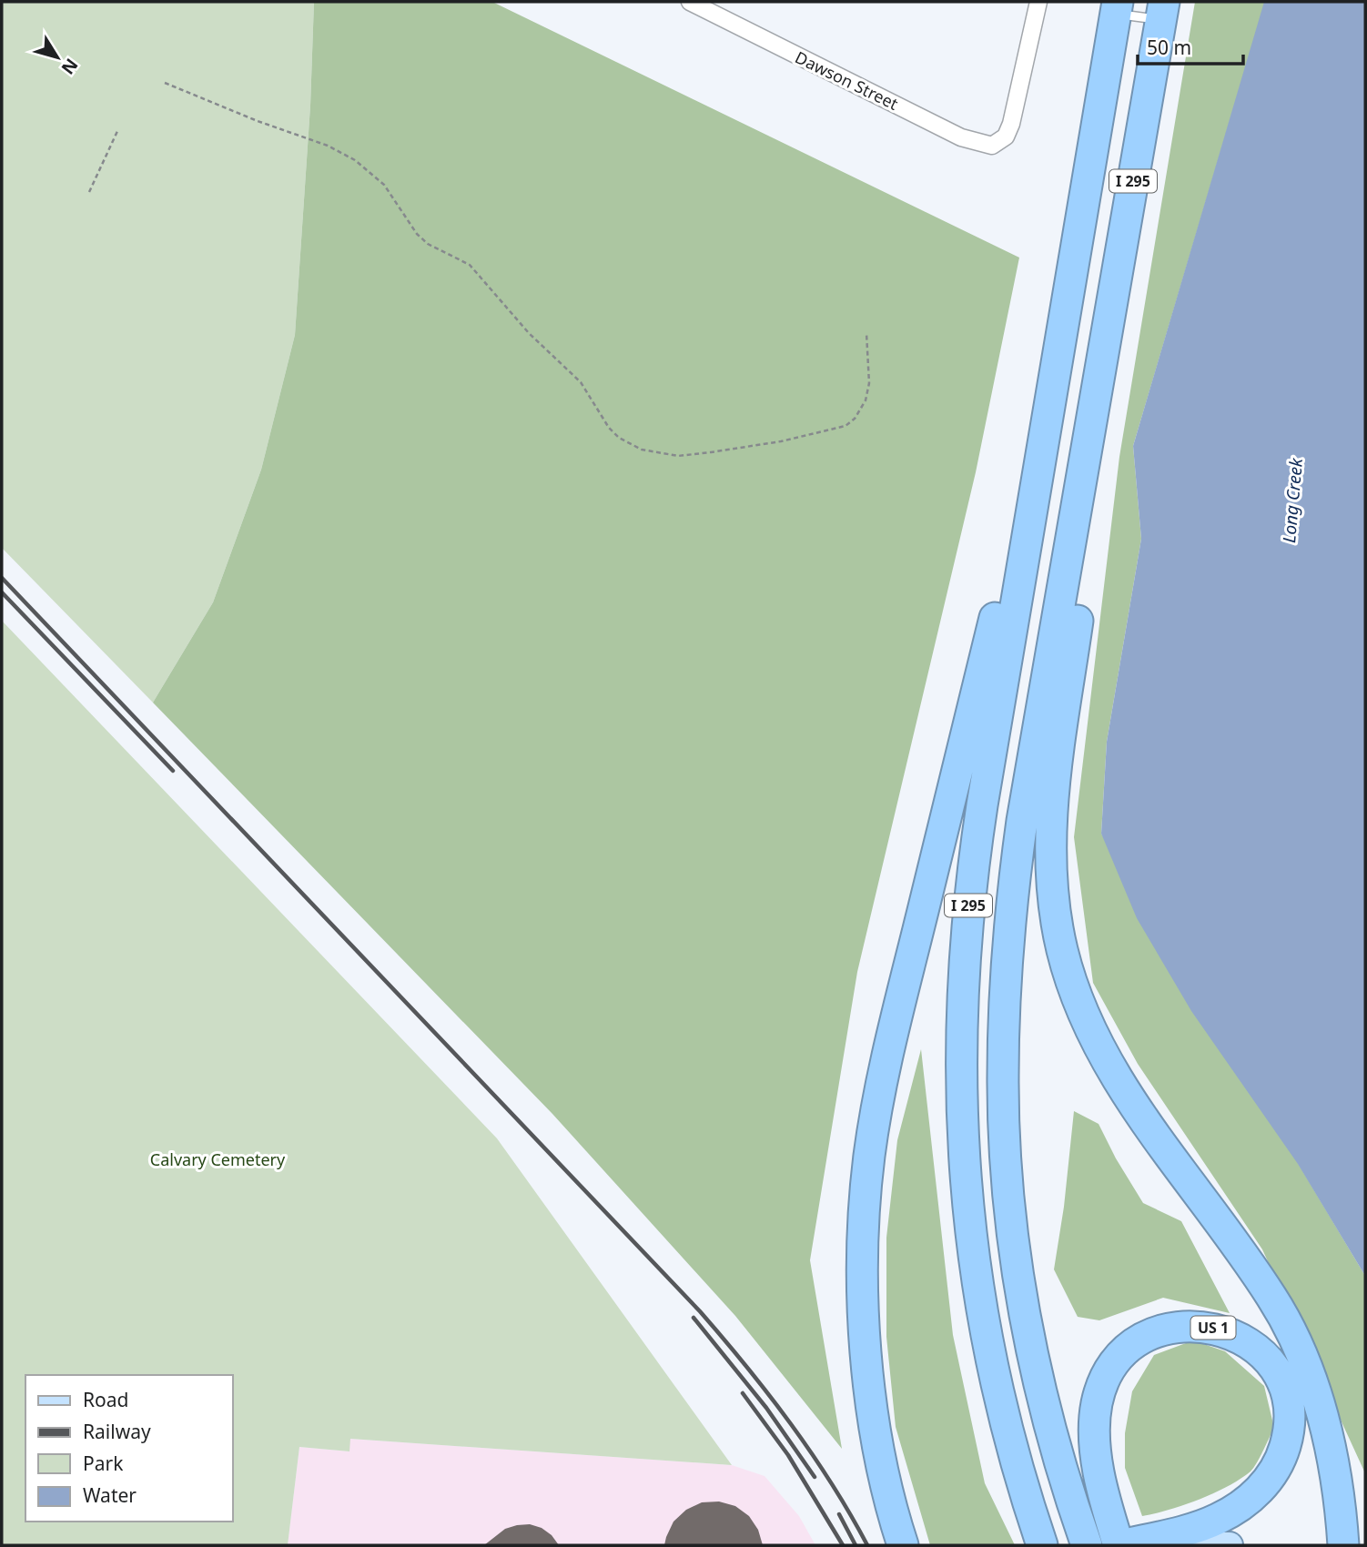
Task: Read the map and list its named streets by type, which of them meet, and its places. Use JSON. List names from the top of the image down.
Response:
{
  "streets": {
    "highway": ["I 295", "US 1"],
    "street": ["Dawson Street"]
  },
  "water": ["Long Creek"],
  "parks": ["Calvary Cemetery"],
  "legend": [
    "Road",
    "Railway",
    "Park",
    "Water"
  ],
  "scale_bar": "50 m",
  "north": "bottom right"
}
